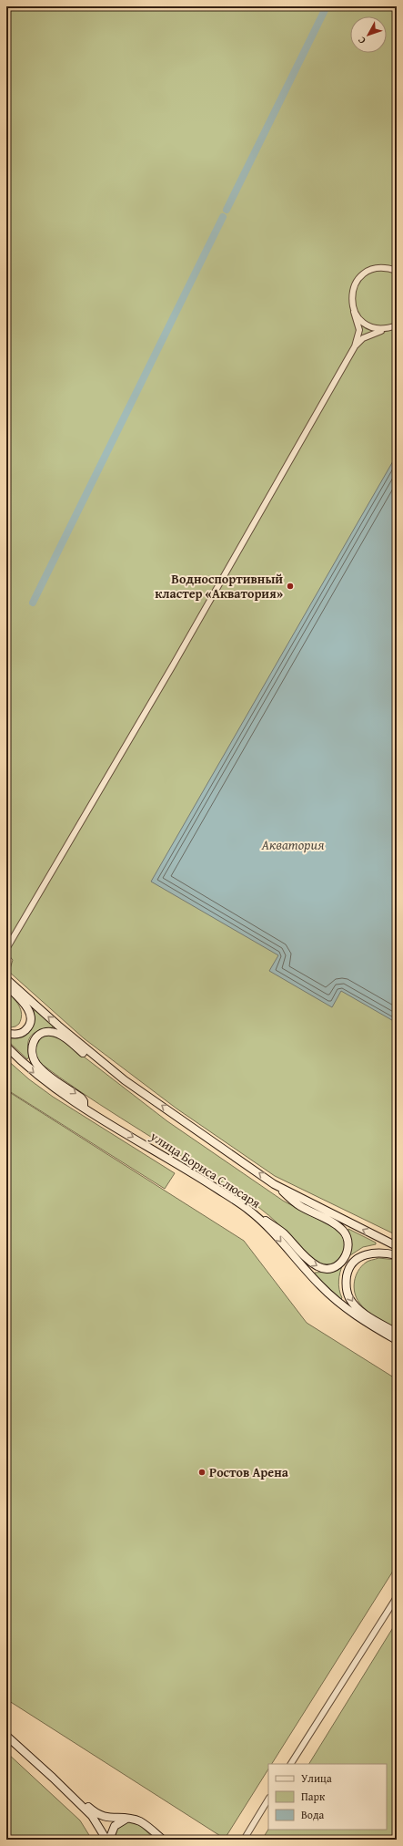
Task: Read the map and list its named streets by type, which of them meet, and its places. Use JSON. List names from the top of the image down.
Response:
{
  "streets": {
    "main road": ["улица Бориса Слюсаря"]
  },
  "water": ["Акватория"],
  "places": ["Водноспортивный кластер «Акватория»", "Ростов Арена"],
  "legend": ["Улица", "Парк", "Вода"],
  "north": "bottom left"
}
